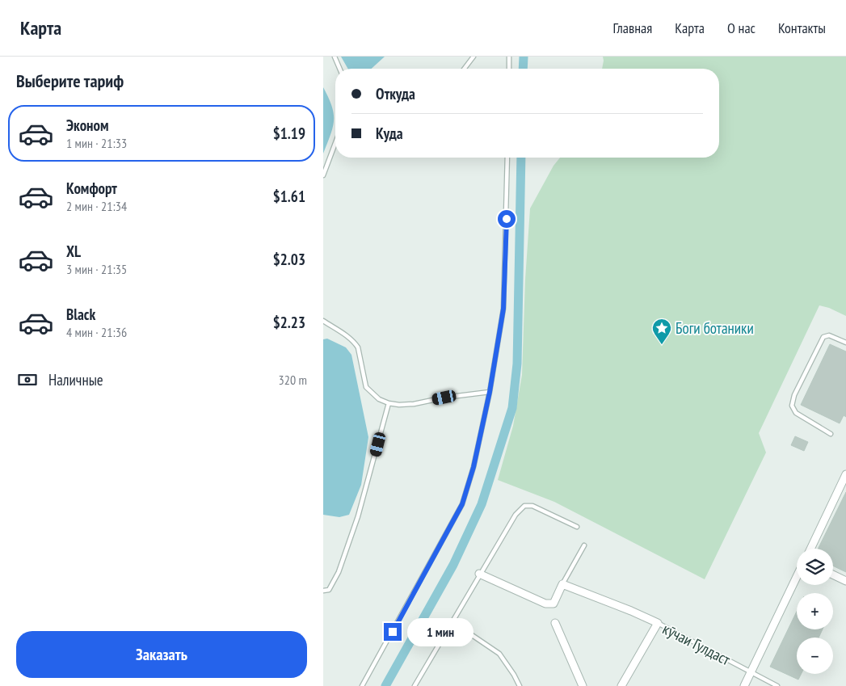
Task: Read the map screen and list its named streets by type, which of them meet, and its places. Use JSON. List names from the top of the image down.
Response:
{
  "streets": {
    "street": ["кӯчаи Гулдаст"]
  },
  "places": {
    "place": ["Боги ботаники"]
  },
  "page": {
    "header": "Карта",
    "nav": [
      "Главная",
      "Карта",
      "О нас",
      "Контакты"
    ],
    "heading": "Выберите тариф",
    "banner": ["Откуда", "Куда"],
    "list": [
      {
        "name": "Эконом",
        "note": "1 мин · 21:33",
        "value": "$1.19"
      },
      {
        "name": "Комфорт",
        "note": "2 мин · 21:34",
        "value": "$1.61"
      },
      {
        "name": "XL",
        "note": "3 мин · 21:35",
        "value": "$2.03"
      },
      {
        "name": "Black",
        "note": "4 мин · 21:36",
        "value": "$2.23"
      }
    ],
    "pay": ["Наличные", "320 m"],
    "map_buttons": ["+", "−"],
    "bubble": "1 мин",
    "buttons": "Заказать"
  }
}
